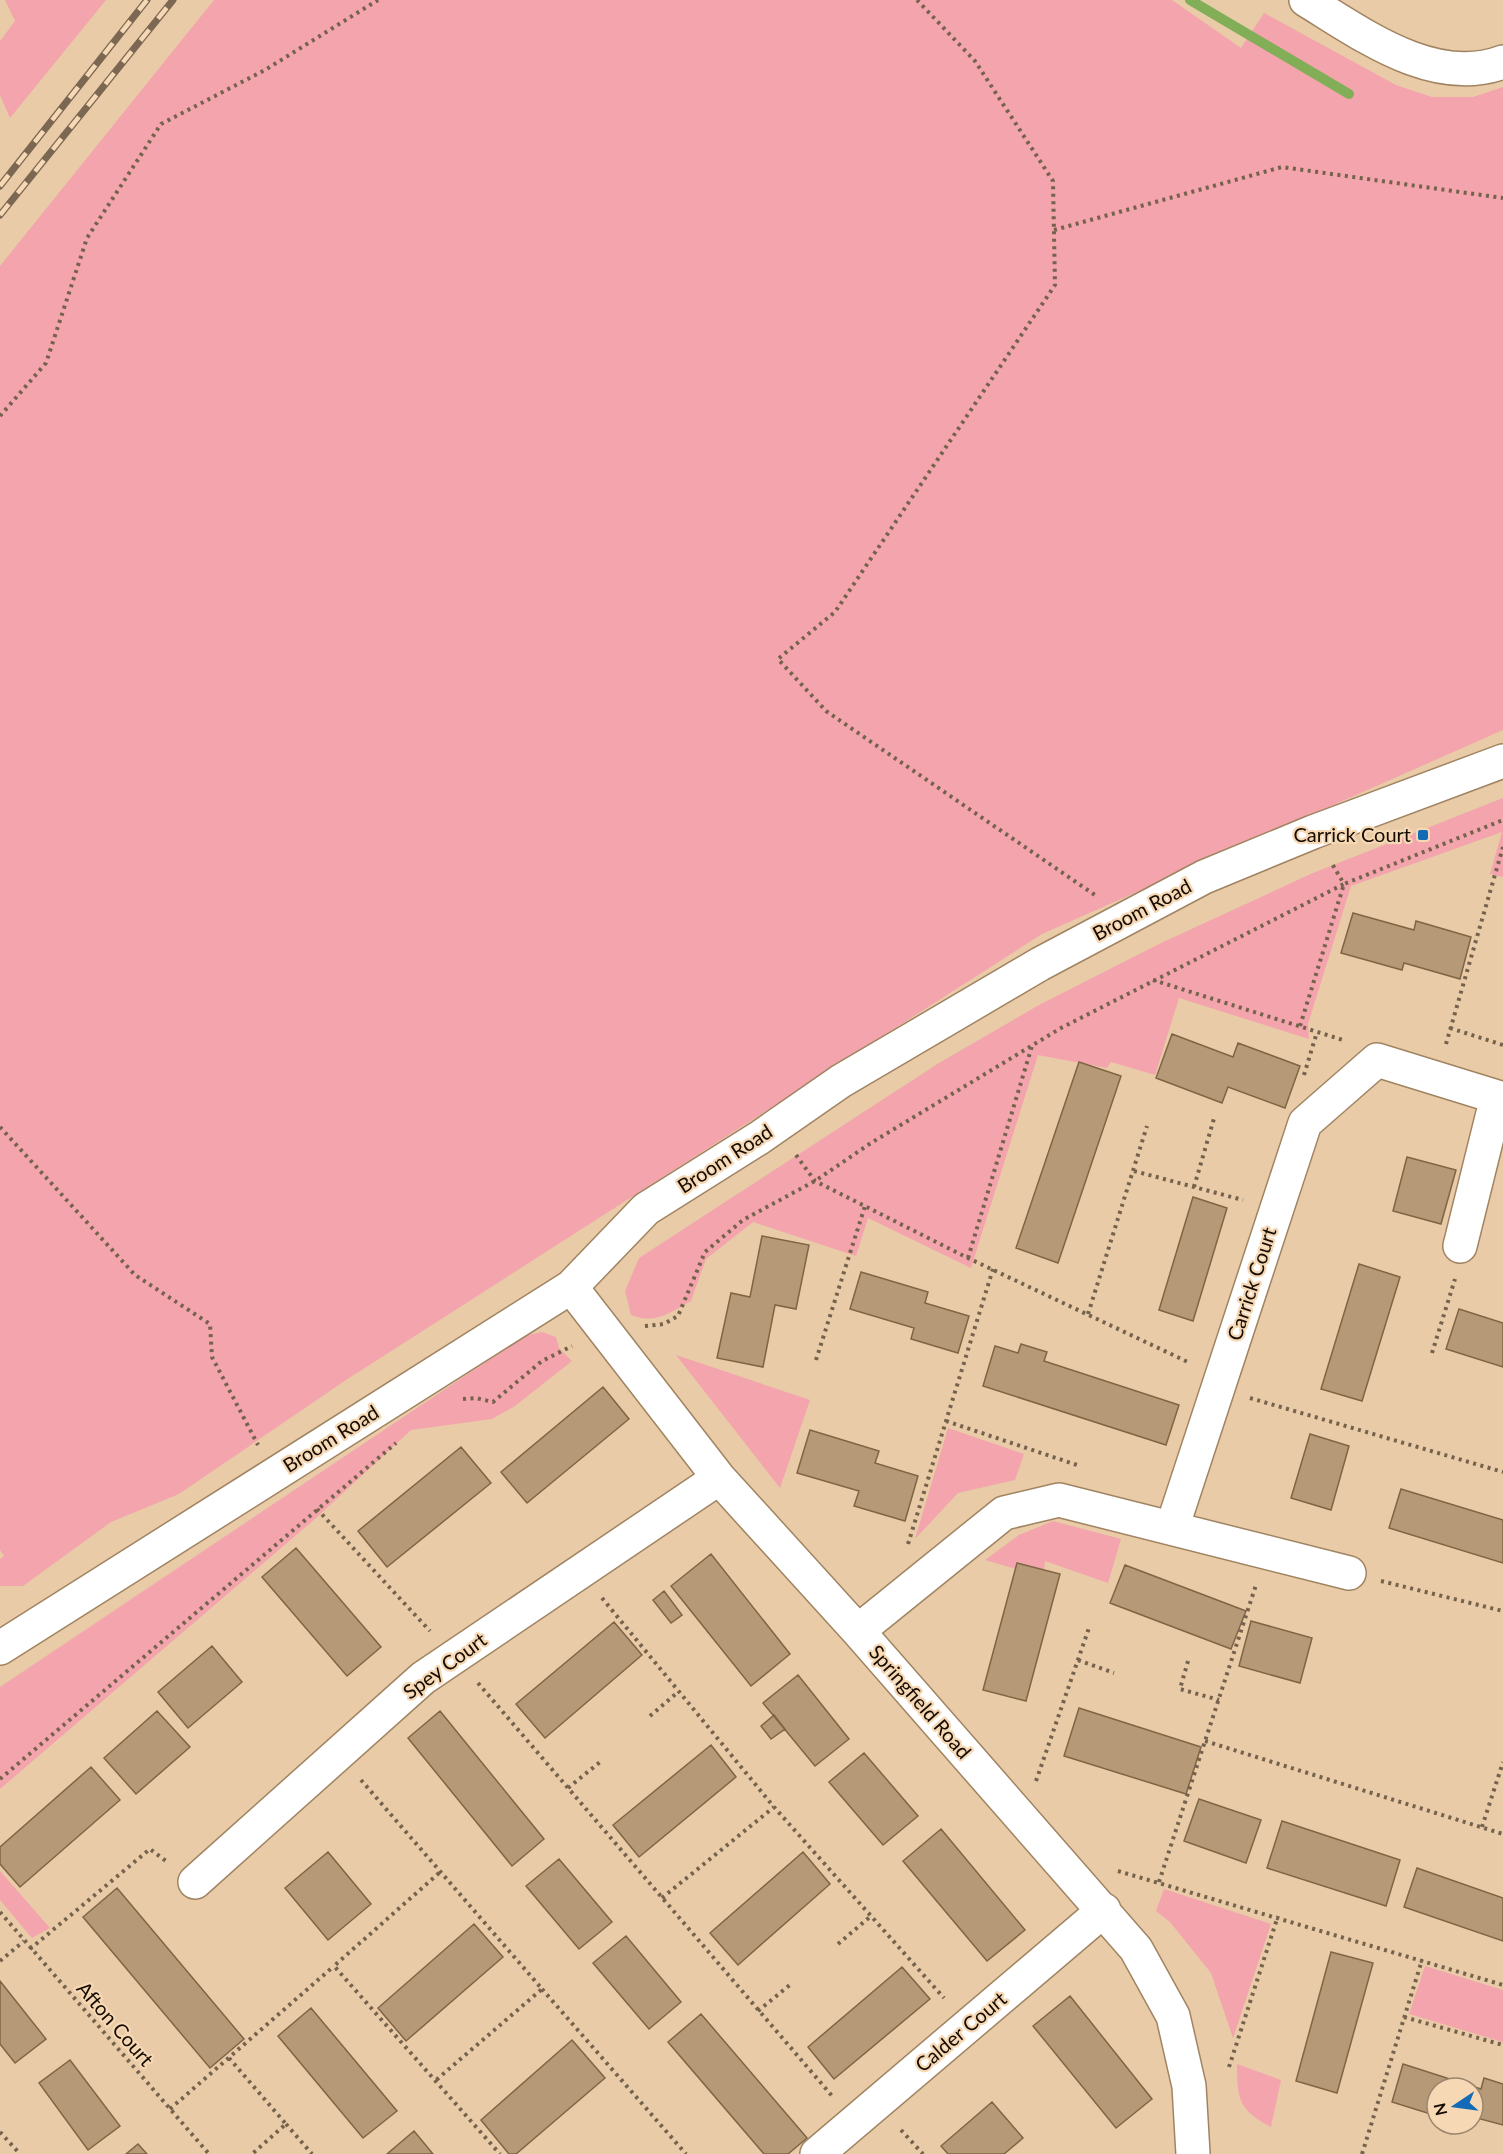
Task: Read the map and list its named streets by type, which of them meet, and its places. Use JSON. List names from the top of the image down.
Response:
{
  "streets": {
    "street": [
      "Broom Road",
      "Carrick Court",
      "Spey Court",
      "Springfield Road",
      "Calder Court"
    ],
    "path": ["Afton Court"]
  },
  "crossings": [
    ["Broom Road", "Springfield Road"],
    ["Spey Court", "Springfield Road"],
    ["Springfield Road", "Calder Court"]
  ],
  "places": {
    "transit": ["Carrick Court"]
  },
  "north": "left"
}
